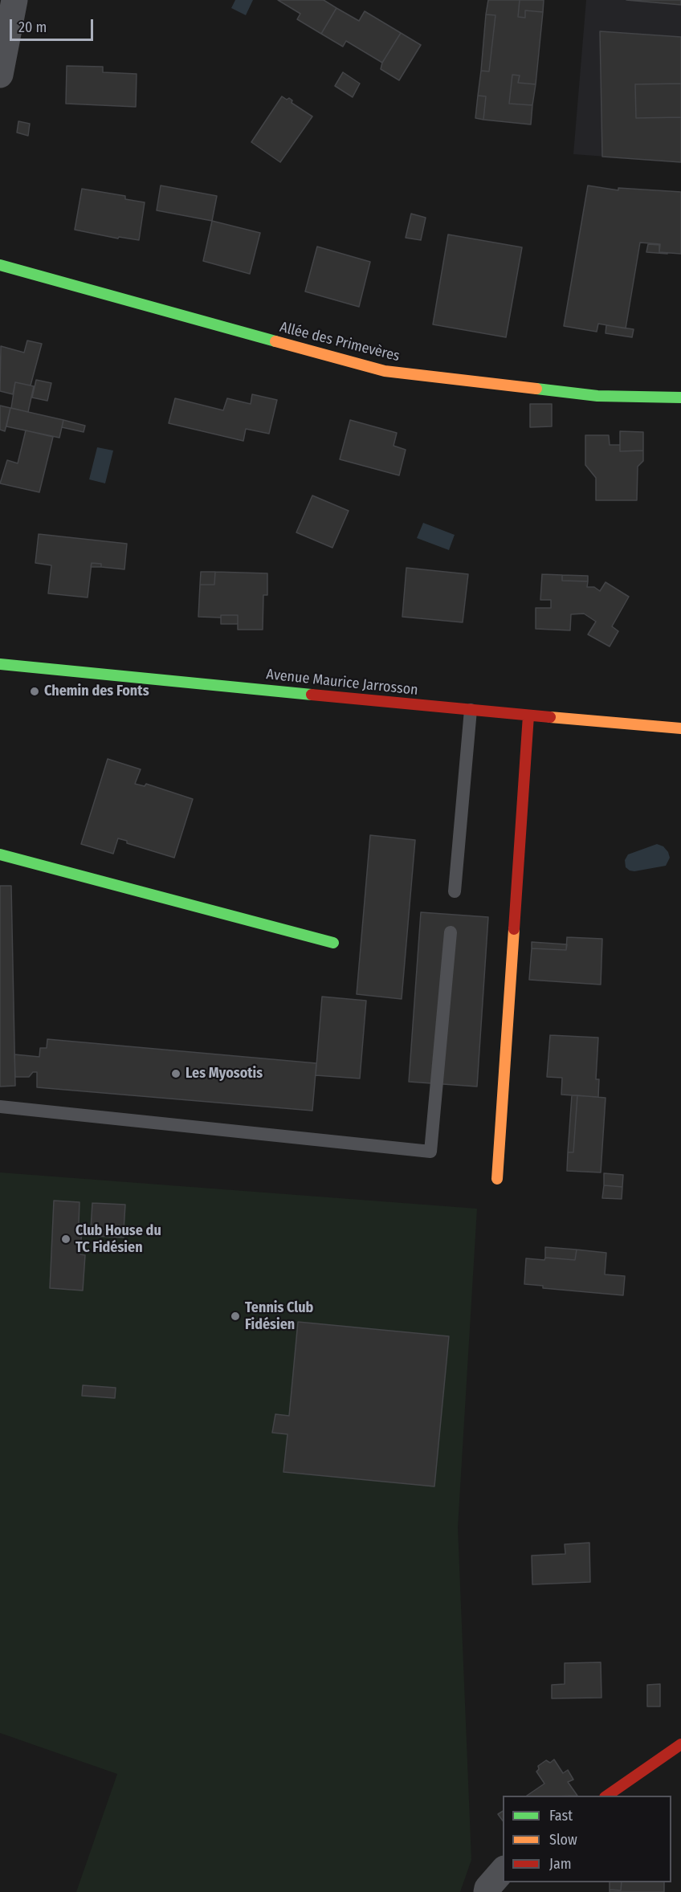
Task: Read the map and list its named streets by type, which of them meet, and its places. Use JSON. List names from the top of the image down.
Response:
{
  "streets": {
    "street": ["Allée des Primevères", "Avenue Maurice Jarrosson"]
  },
  "places": [
    "Chemin des Fonts",
    "Les Myosotis",
    "Club House du TC Fidésien",
    "Tennis Club Fidésien"
  ],
  "legend": ["Fast", "Slow", "Jam"],
  "scale_bar": "20 m"
}
